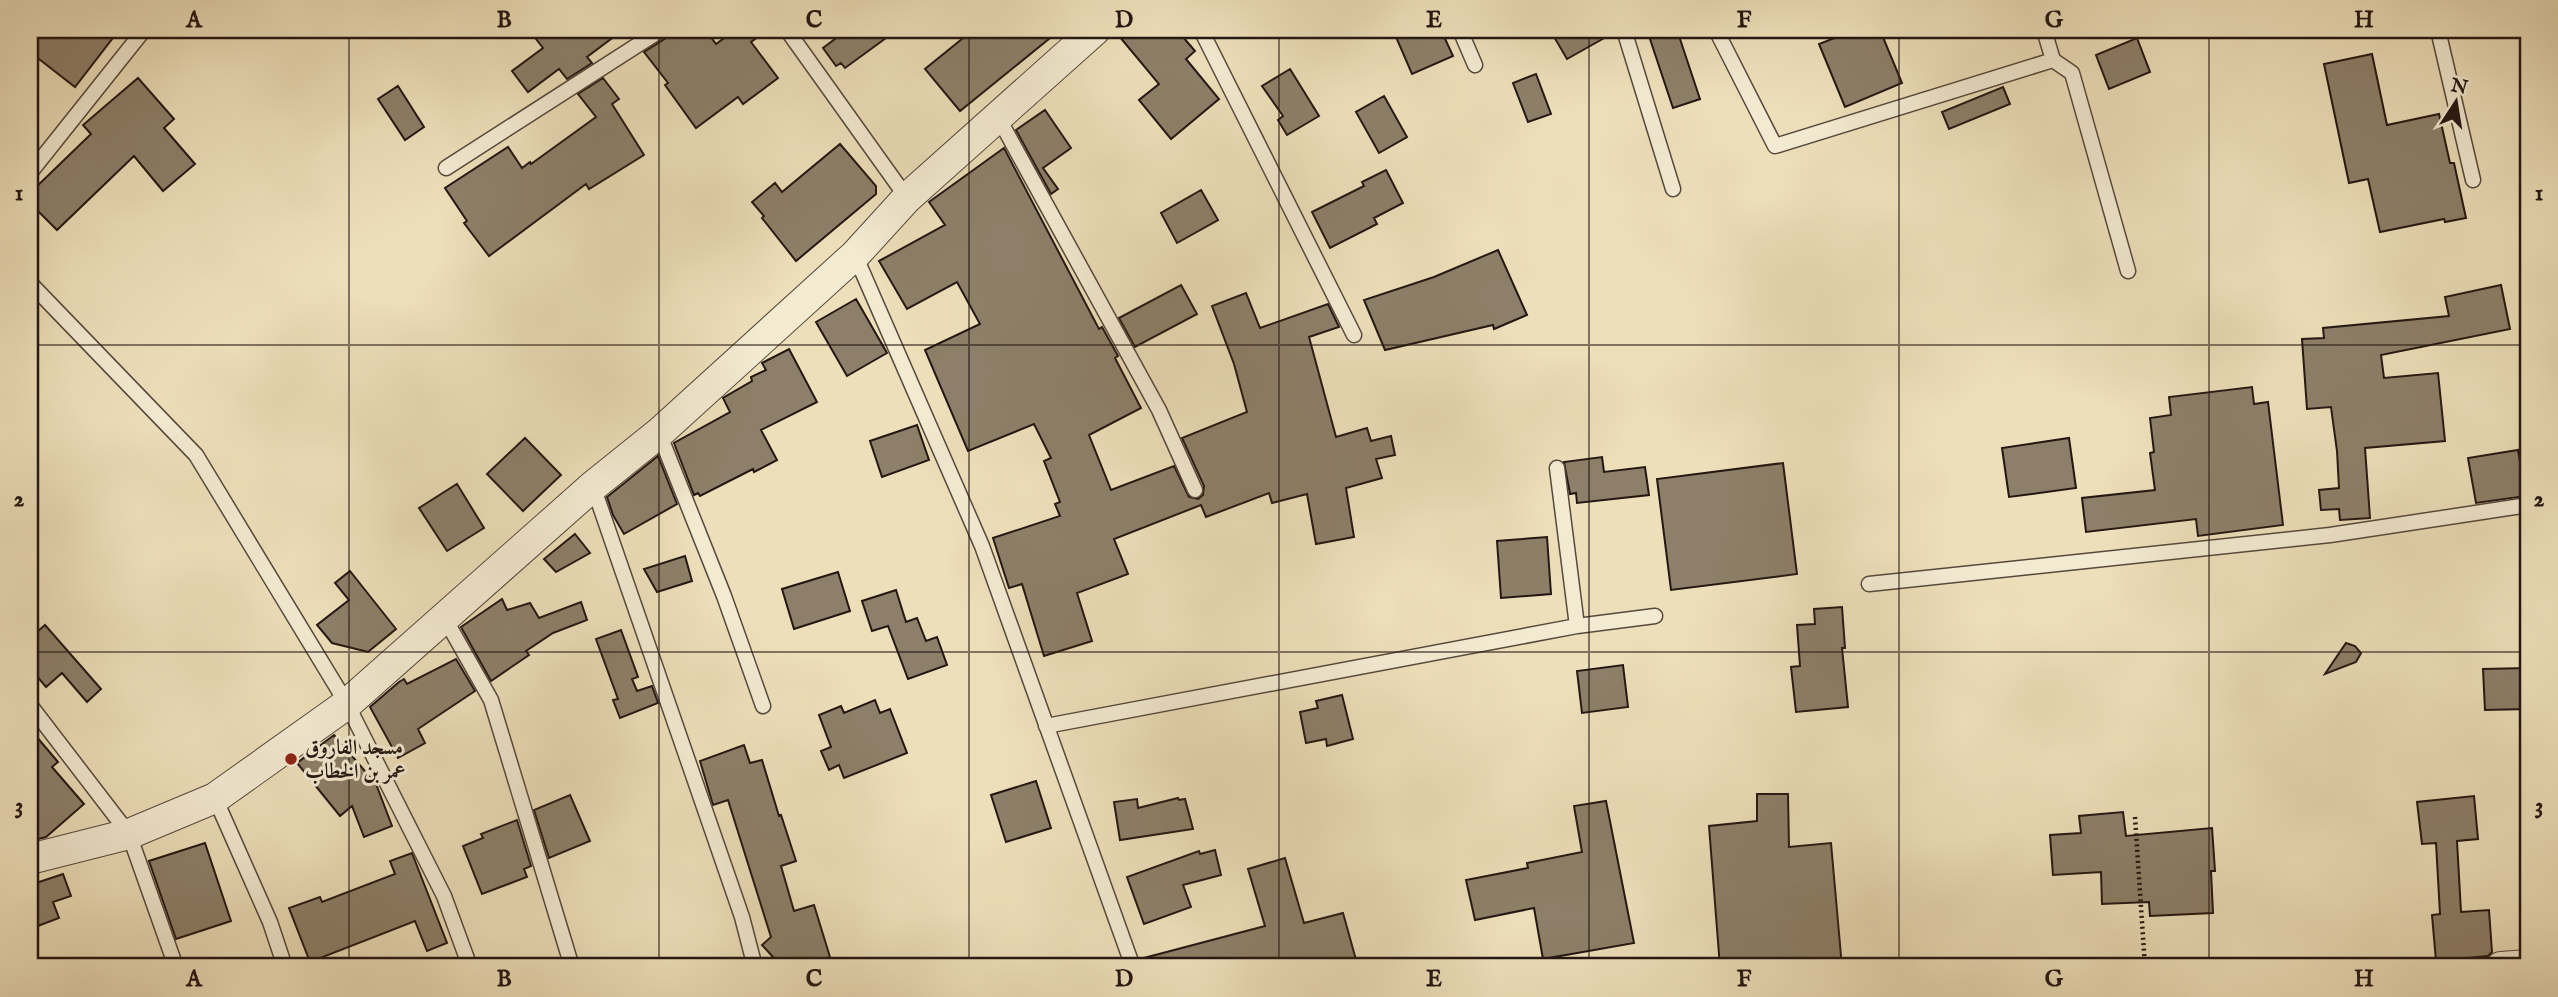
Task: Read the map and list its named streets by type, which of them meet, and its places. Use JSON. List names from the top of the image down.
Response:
{
  "places": ["مسجد الفاروق عمر بن الخطاب"],
  "north": "top",
  "grid": {
    "columns": [
      "A",
      "B",
      "C",
      "D",
      "E",
      "F",
      "G",
      "H"
    ],
    "rows": ["1", "2", "3"]
  }
}
